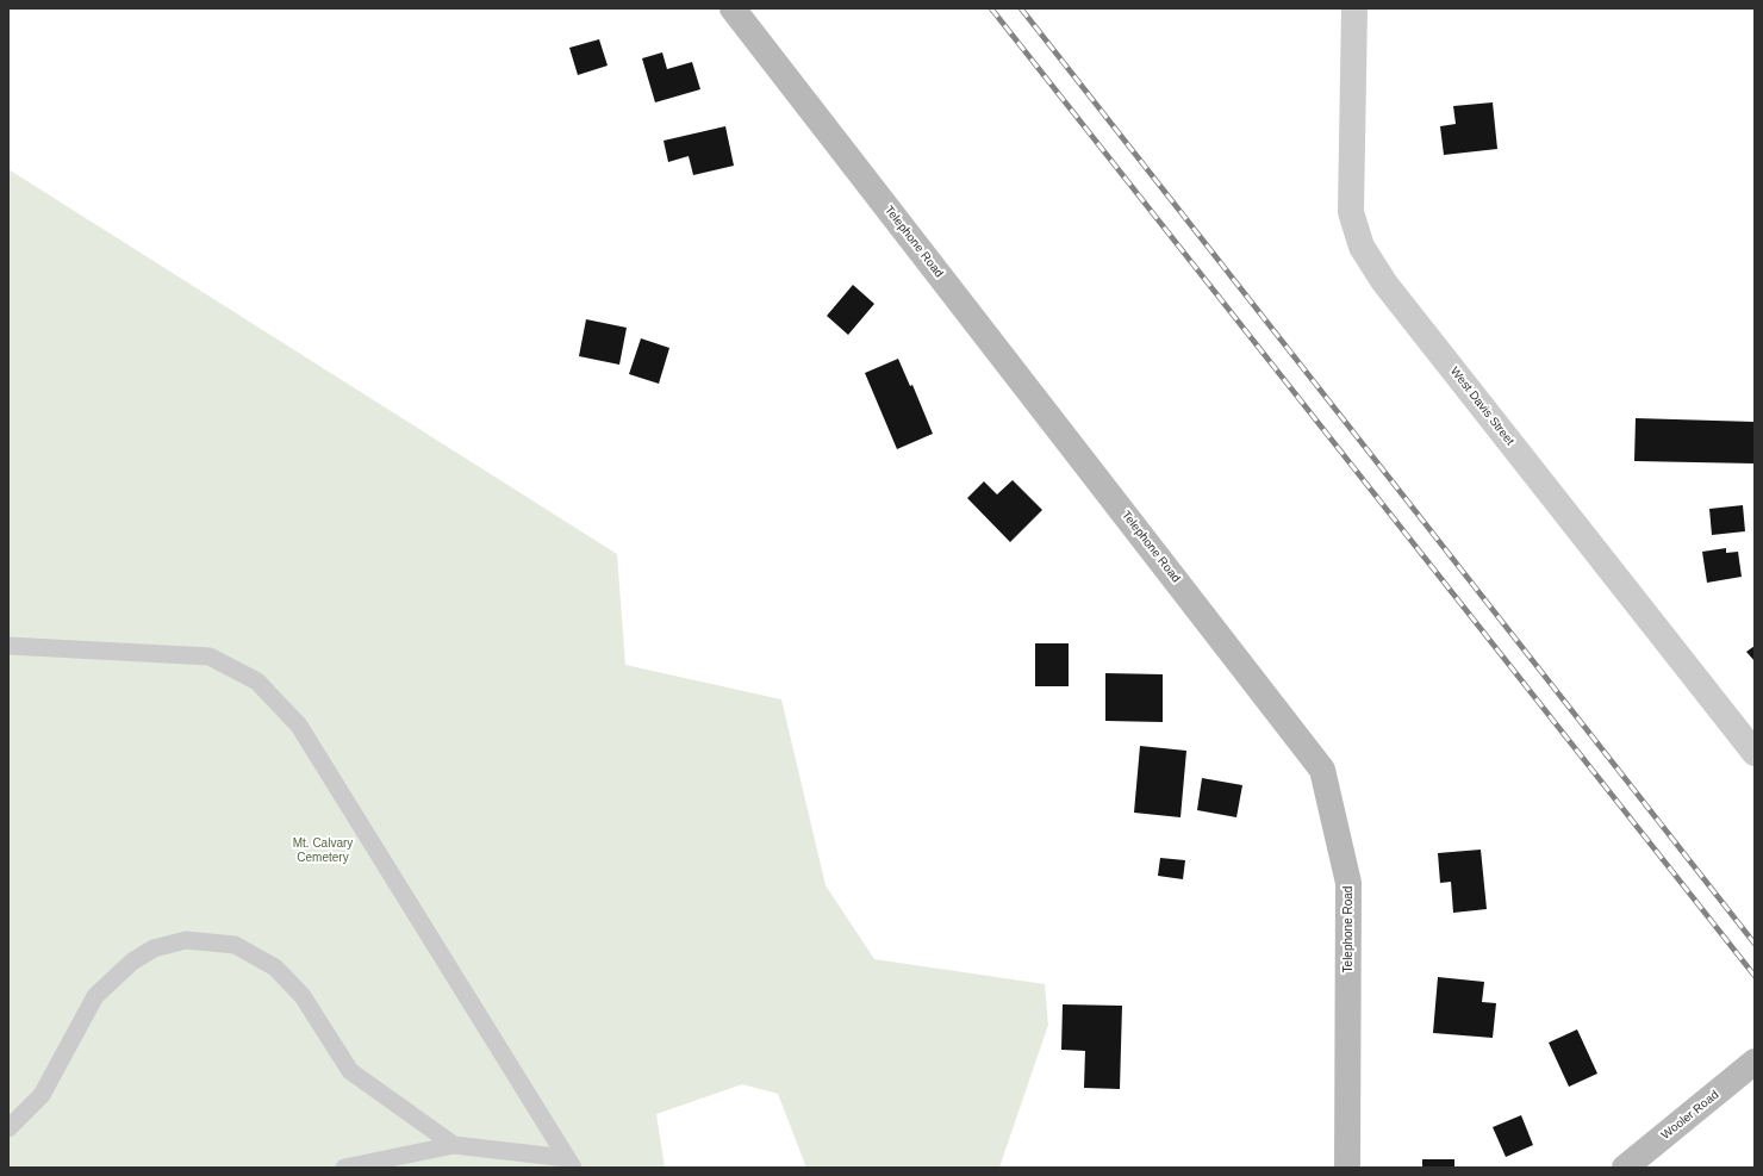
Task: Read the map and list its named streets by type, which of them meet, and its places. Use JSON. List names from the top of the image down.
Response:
{
  "streets": {
    "street": ["Telephone Road", "West Davis Street", "Wooler Road"]
  },
  "parks": ["Mt. Calvary Cemetery"]
}
